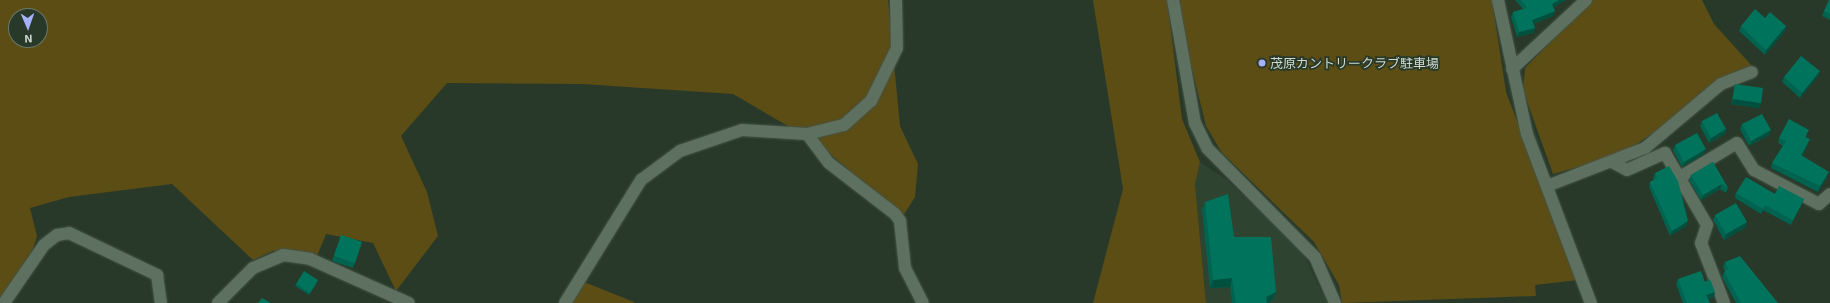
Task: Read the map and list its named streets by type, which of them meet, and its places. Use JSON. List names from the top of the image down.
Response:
{
  "places": ["茂原カントリークラブ駐車場"],
  "north": "bottom"
}
